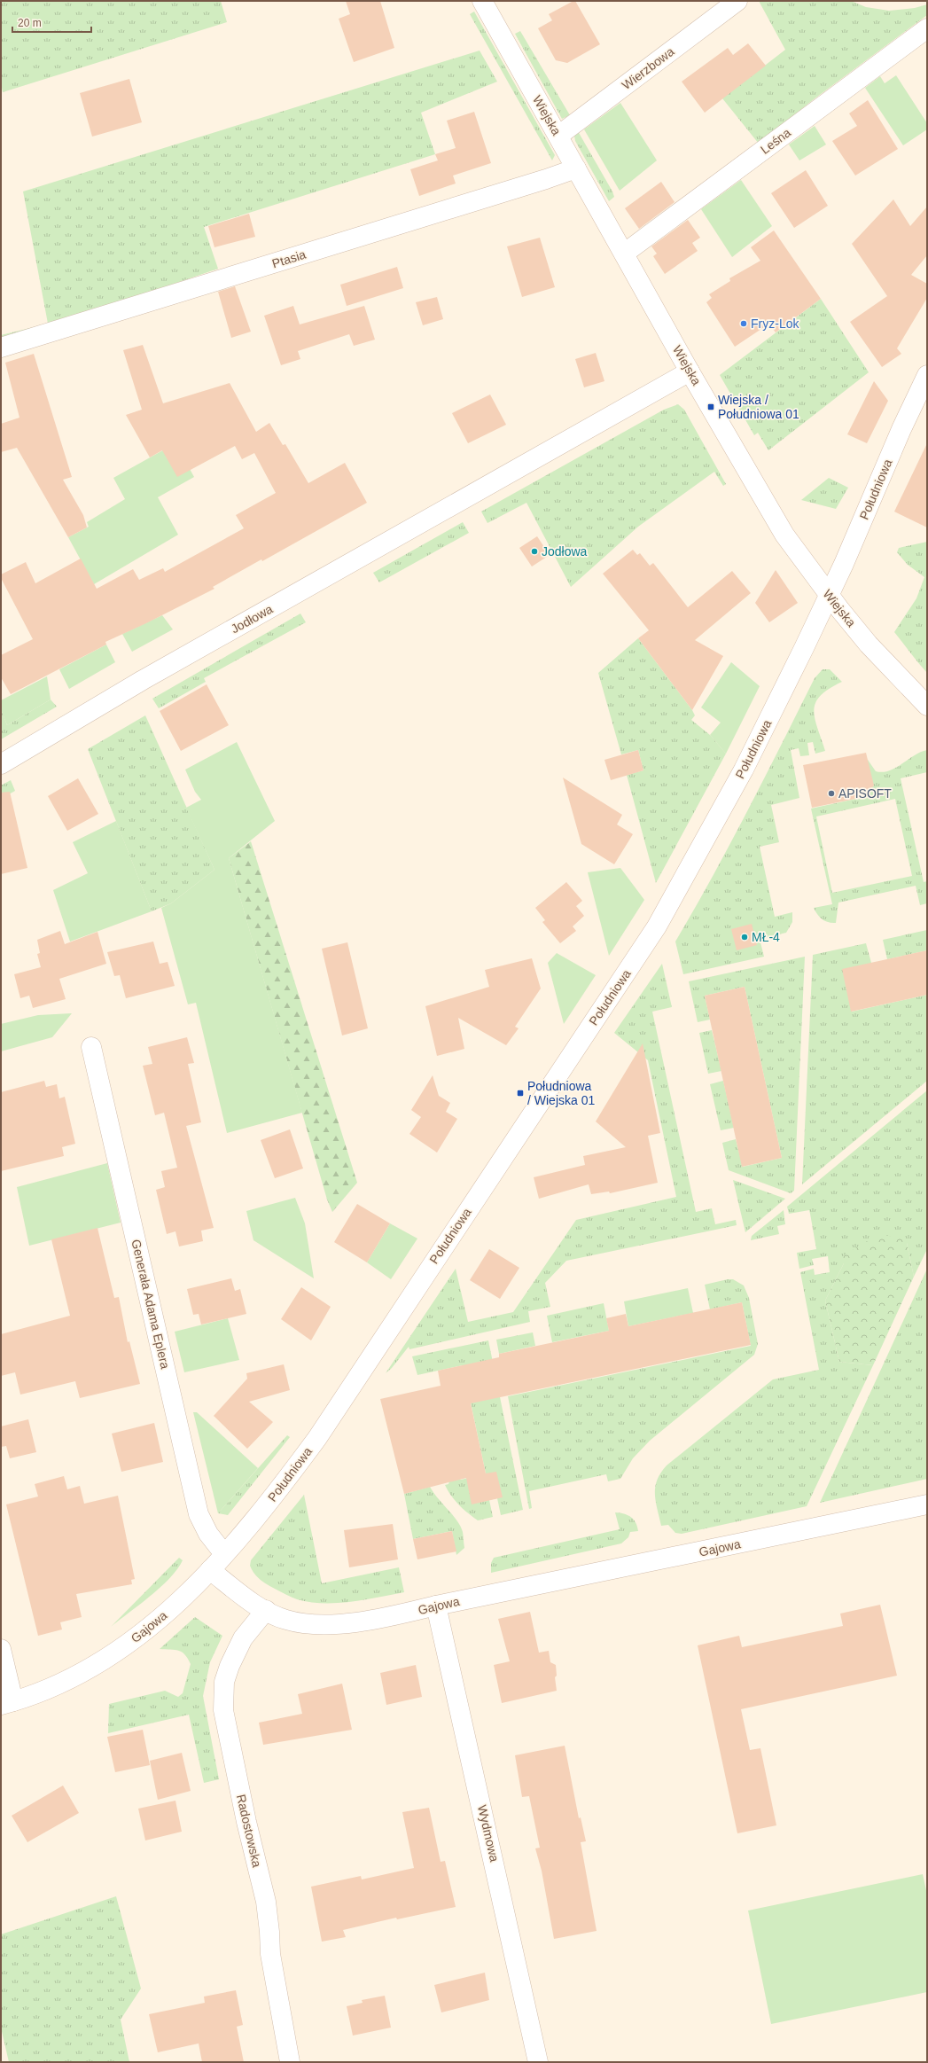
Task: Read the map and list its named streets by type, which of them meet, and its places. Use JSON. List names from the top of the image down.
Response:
{
  "streets": {
    "street": [
      "Wierzbowa",
      "Wiejska",
      "Leśna",
      "Ptasia",
      "Południowa",
      "Jodłowa",
      "Generała Adama Eplera",
      "Gajowa",
      "Radostowska",
      "Wydmowa"
    ]
  },
  "crossings": [
    ["Wierzbowa", "Wiejska"],
    ["Wiejska", "Leśna"],
    ["Wiejska", "Ptasia"],
    ["Wiejska", "Południowa"],
    ["Wiejska", "Jodłowa"],
    ["Południowa", "Generała Adama Eplera"],
    ["Południowa", "Gajowa"],
    ["Gajowa", "Radostowska"],
    ["Gajowa", "Wydmowa"]
  ],
  "places": {
    "other": [
      "Fryz-Lok",
      "Jodłowa",
      "APISOFT",
      "MŁ-4"
    ],
    "transit": ["Wiejska / Południowa 01", "Południowa / Wiejska 01"]
  },
  "scale_bar": "20 m"
}
